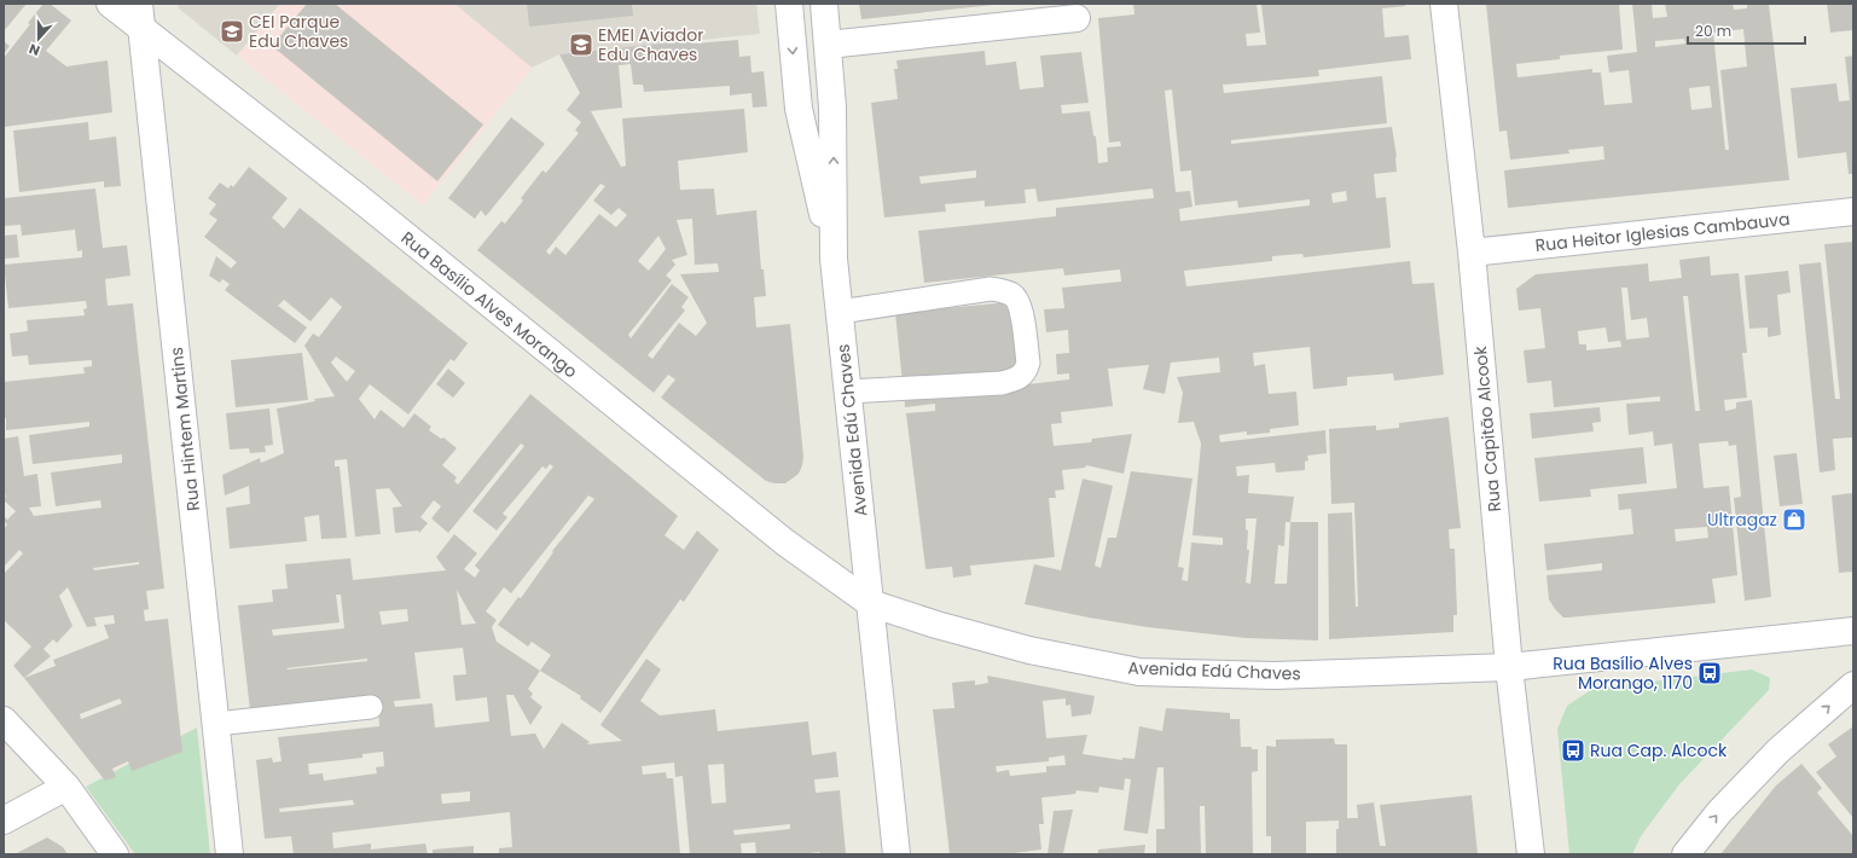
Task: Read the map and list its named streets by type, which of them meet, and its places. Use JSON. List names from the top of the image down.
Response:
{
  "streets": {
    "street": [
      "Rua Heitor Iglesias Cambauva",
      "Rua Basílio Alves Morango",
      "Rua Hintem Martins",
      "Rua Capitão Alcook",
      "Avenida Edú Chaves"
    ]
  },
  "crossings": [
    ["Rua Heitor Iglesias Cambauva", "Rua Capitão Alcook"],
    ["Rua Basílio Alves Morango", "Rua Hintem Martins"],
    ["Rua Basílio Alves Morango", "Avenida Edú Chaves"],
    ["Rua Capitão Alcook", "Avenida Edú Chaves"]
  ],
  "places": {
    "school or university": ["CEI Parque Edu Chaves", "EMEI Aviador Edu Chaves"],
    "shop": ["Ultragaz"],
    "bus stop": ["Rua Basílio Alves Morango, 1170", "Rua Cap. Alcock"]
  },
  "scale_bar": "20 m",
  "north": "bottom"
}
